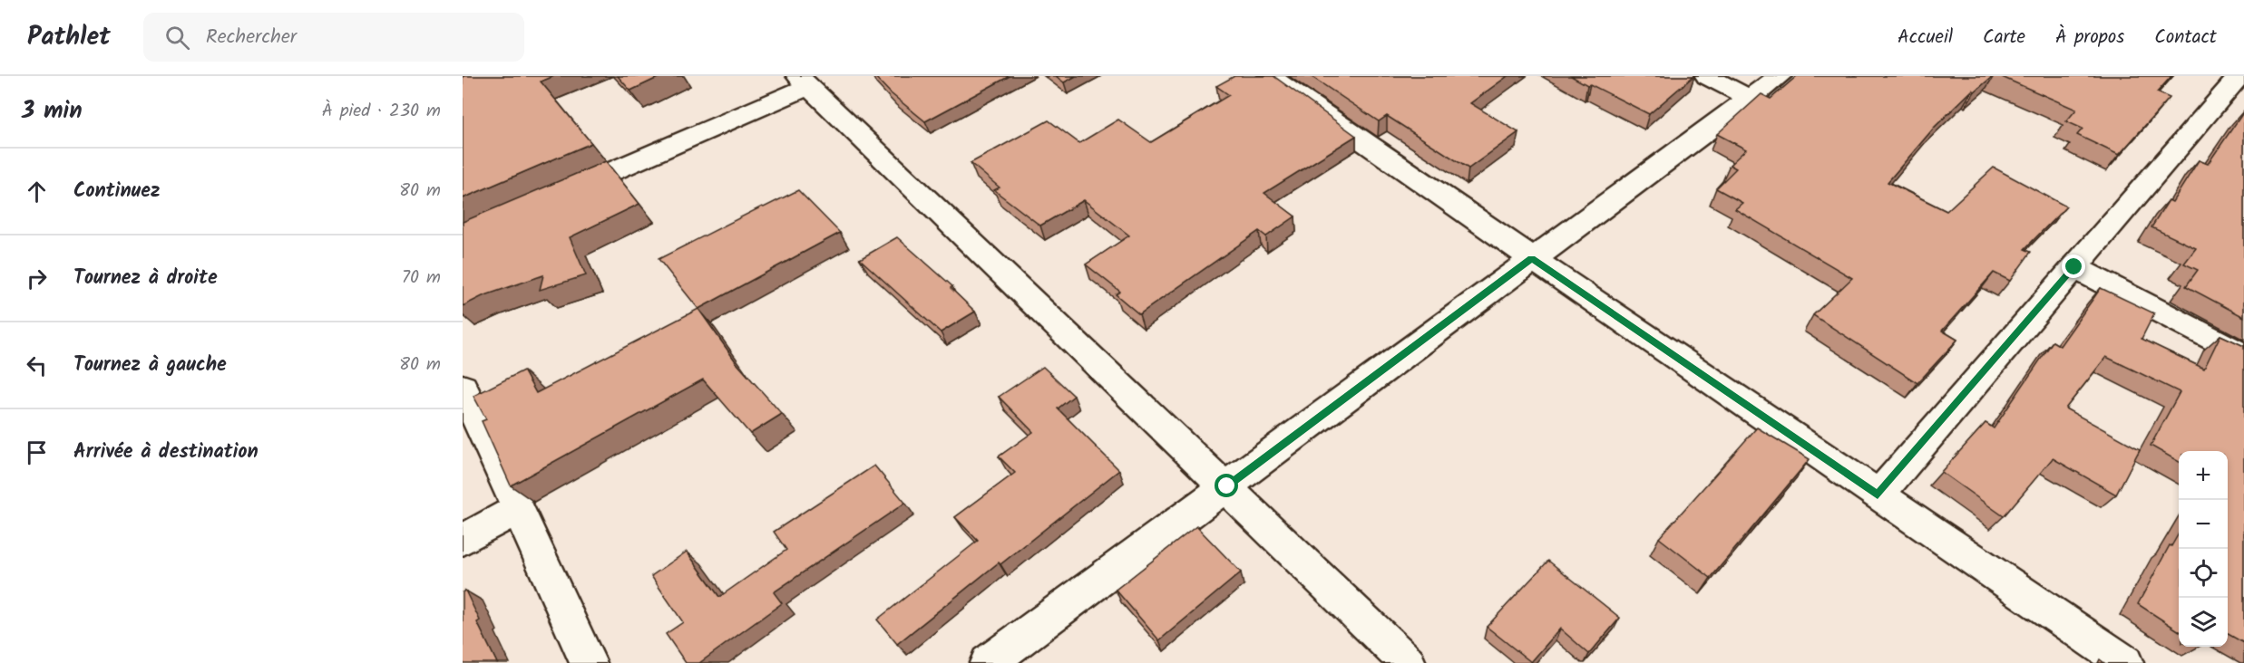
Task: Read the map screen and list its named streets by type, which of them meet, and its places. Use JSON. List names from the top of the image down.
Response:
{
  "page": {
    "header": "Pathlet",
    "search": "Rechercher",
    "nav": [
      "Accueil",
      "Carte",
      "À propos",
      "Contact"
    ],
    "heading": ["3 min", "À pied · 230 m"],
    "list": [
      ["Continuez", "80 m"],
      ["Tournez à droite", "70 m"],
      ["Tournez à gauche", "80 m"],
      "Arrivée à destination"
    ],
    "map_buttons": ["+", "−"]
  }
}
